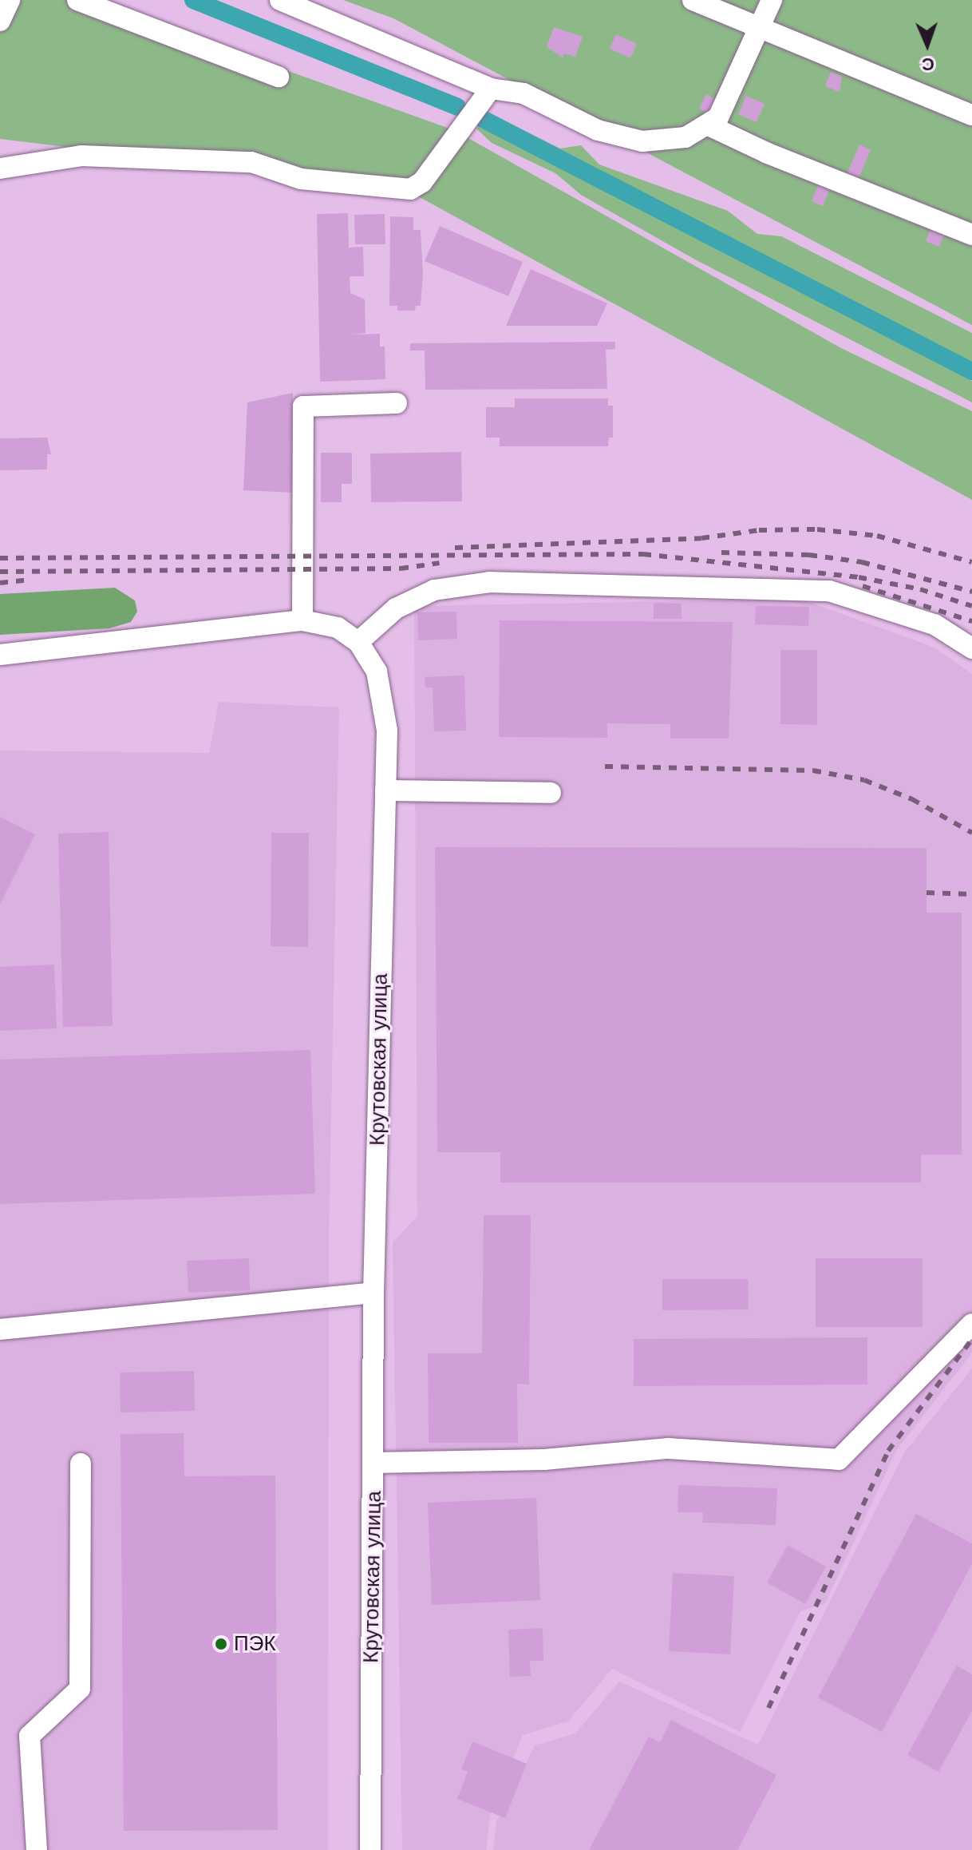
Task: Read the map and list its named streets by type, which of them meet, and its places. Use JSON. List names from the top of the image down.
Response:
{
  "streets": {
    "street": ["Крутовская улица"]
  },
  "places": ["ПЭК"],
  "north": "bottom"
}
